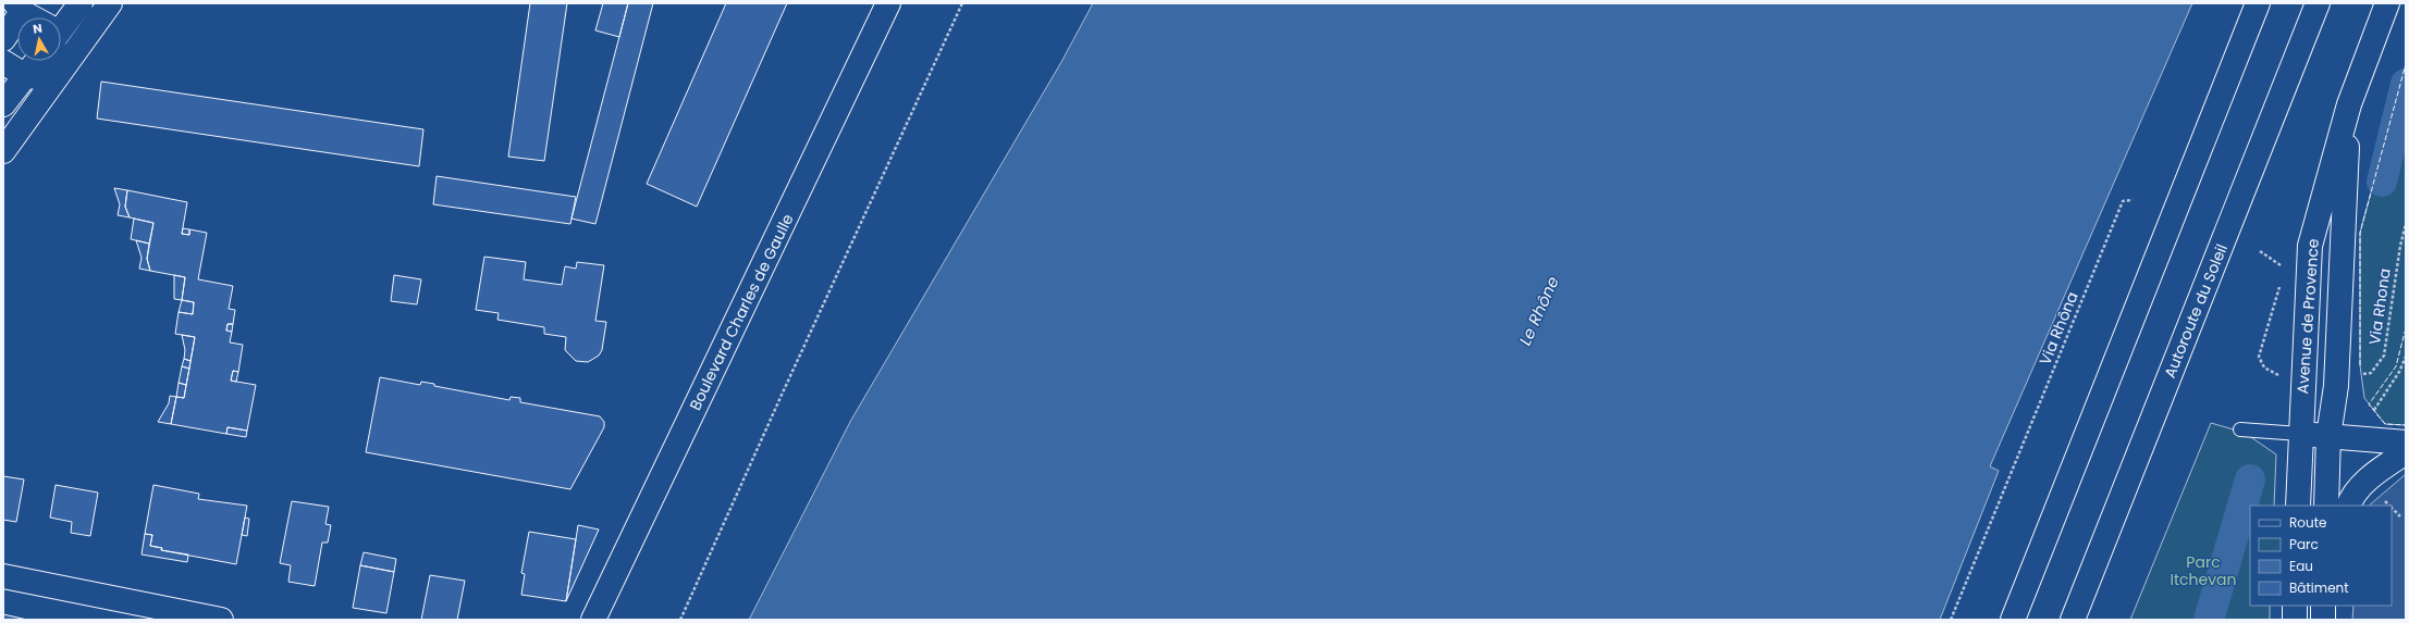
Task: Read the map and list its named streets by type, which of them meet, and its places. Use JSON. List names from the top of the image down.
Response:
{
  "streets": {
    "main road": ["Autoroute du Soleil", "Boulevard Charles de Gaulle", "Avenue de Provence"],
    "path": ["Via Rhona", "Via Rhôna"]
  },
  "crossings": [
    ["Via Rhona", "Avenue de Provence"]
  ],
  "water": ["Le Rhône"],
  "parks": ["Parc Itchevan"],
  "legend": [
    "Route",
    "Parc",
    "Eau",
    "Bâtiment"
  ],
  "north": "top"
}
